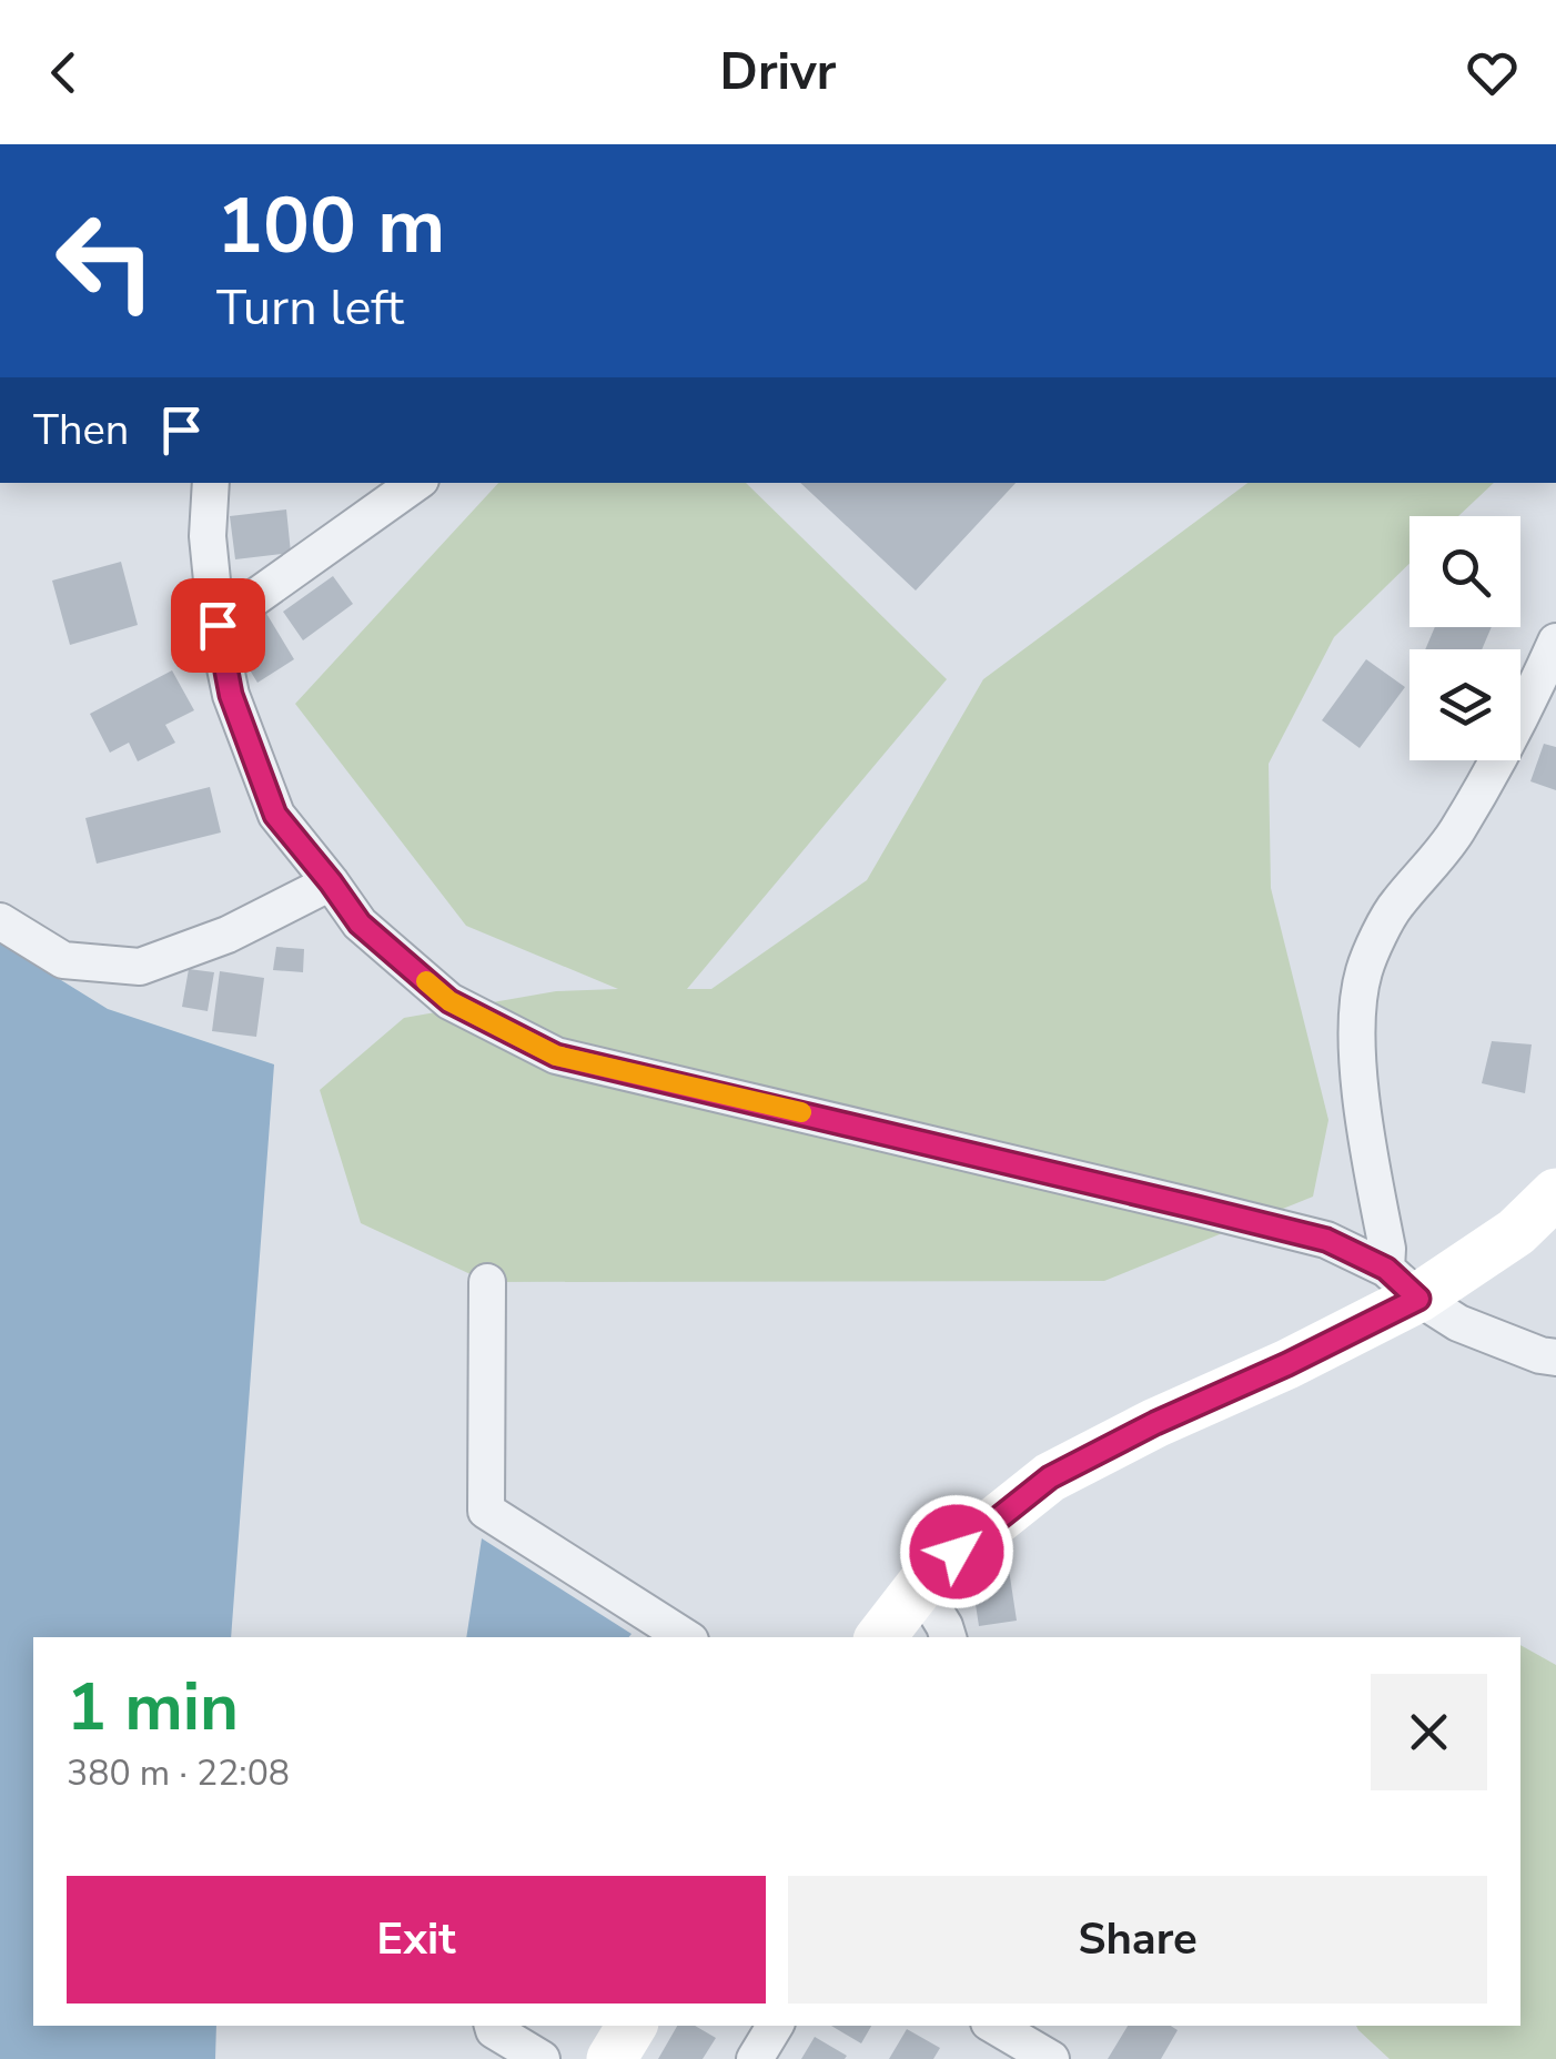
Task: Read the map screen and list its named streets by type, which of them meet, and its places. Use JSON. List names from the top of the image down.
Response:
{
  "page": {
    "header": "Drivr",
    "turn": ["100 m", "Turn left"],
    "then": "Then",
    "heading": ["1 min", "380 m · 22:08"],
    "buttons": ["Exit", "Share"]
  }
}
